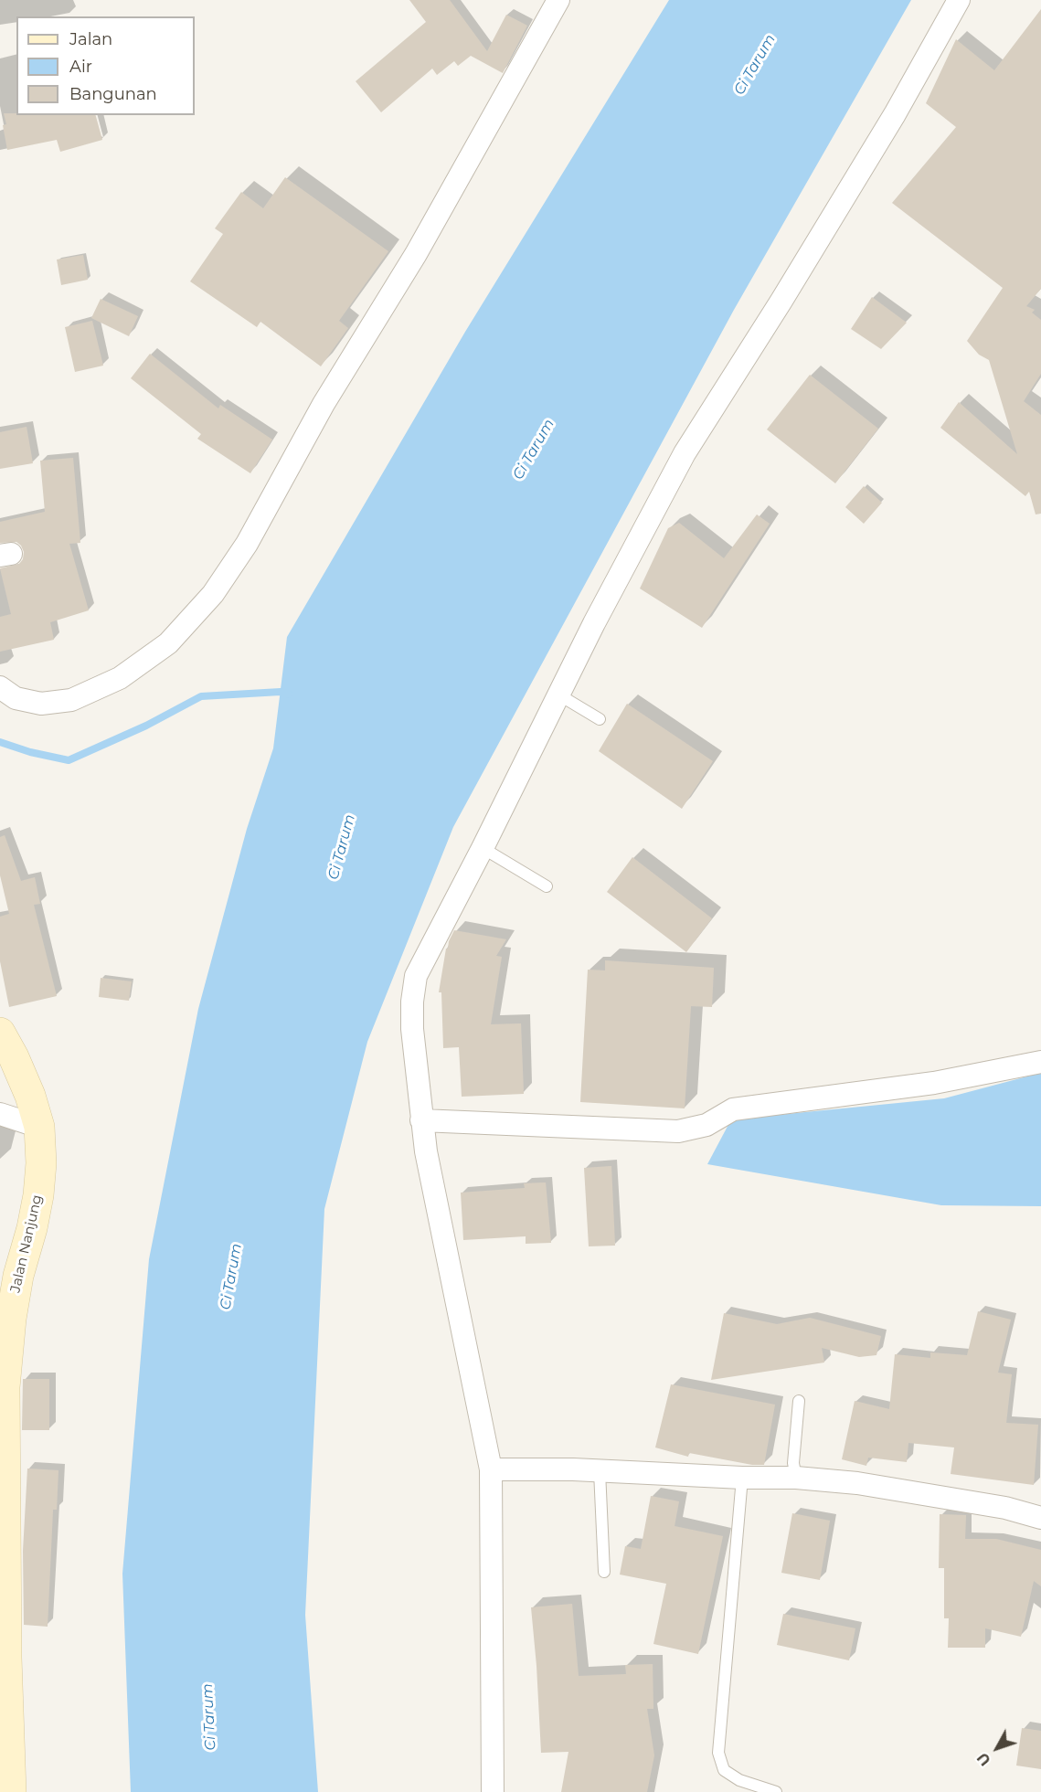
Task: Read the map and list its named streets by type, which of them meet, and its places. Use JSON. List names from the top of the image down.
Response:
{
  "streets": {
    "main road": ["Jalan Nanjung"]
  },
  "water": ["Ci Tarum"],
  "legend": ["Jalan", "Air", "Bangunan"],
  "north": "bottom left"
}
